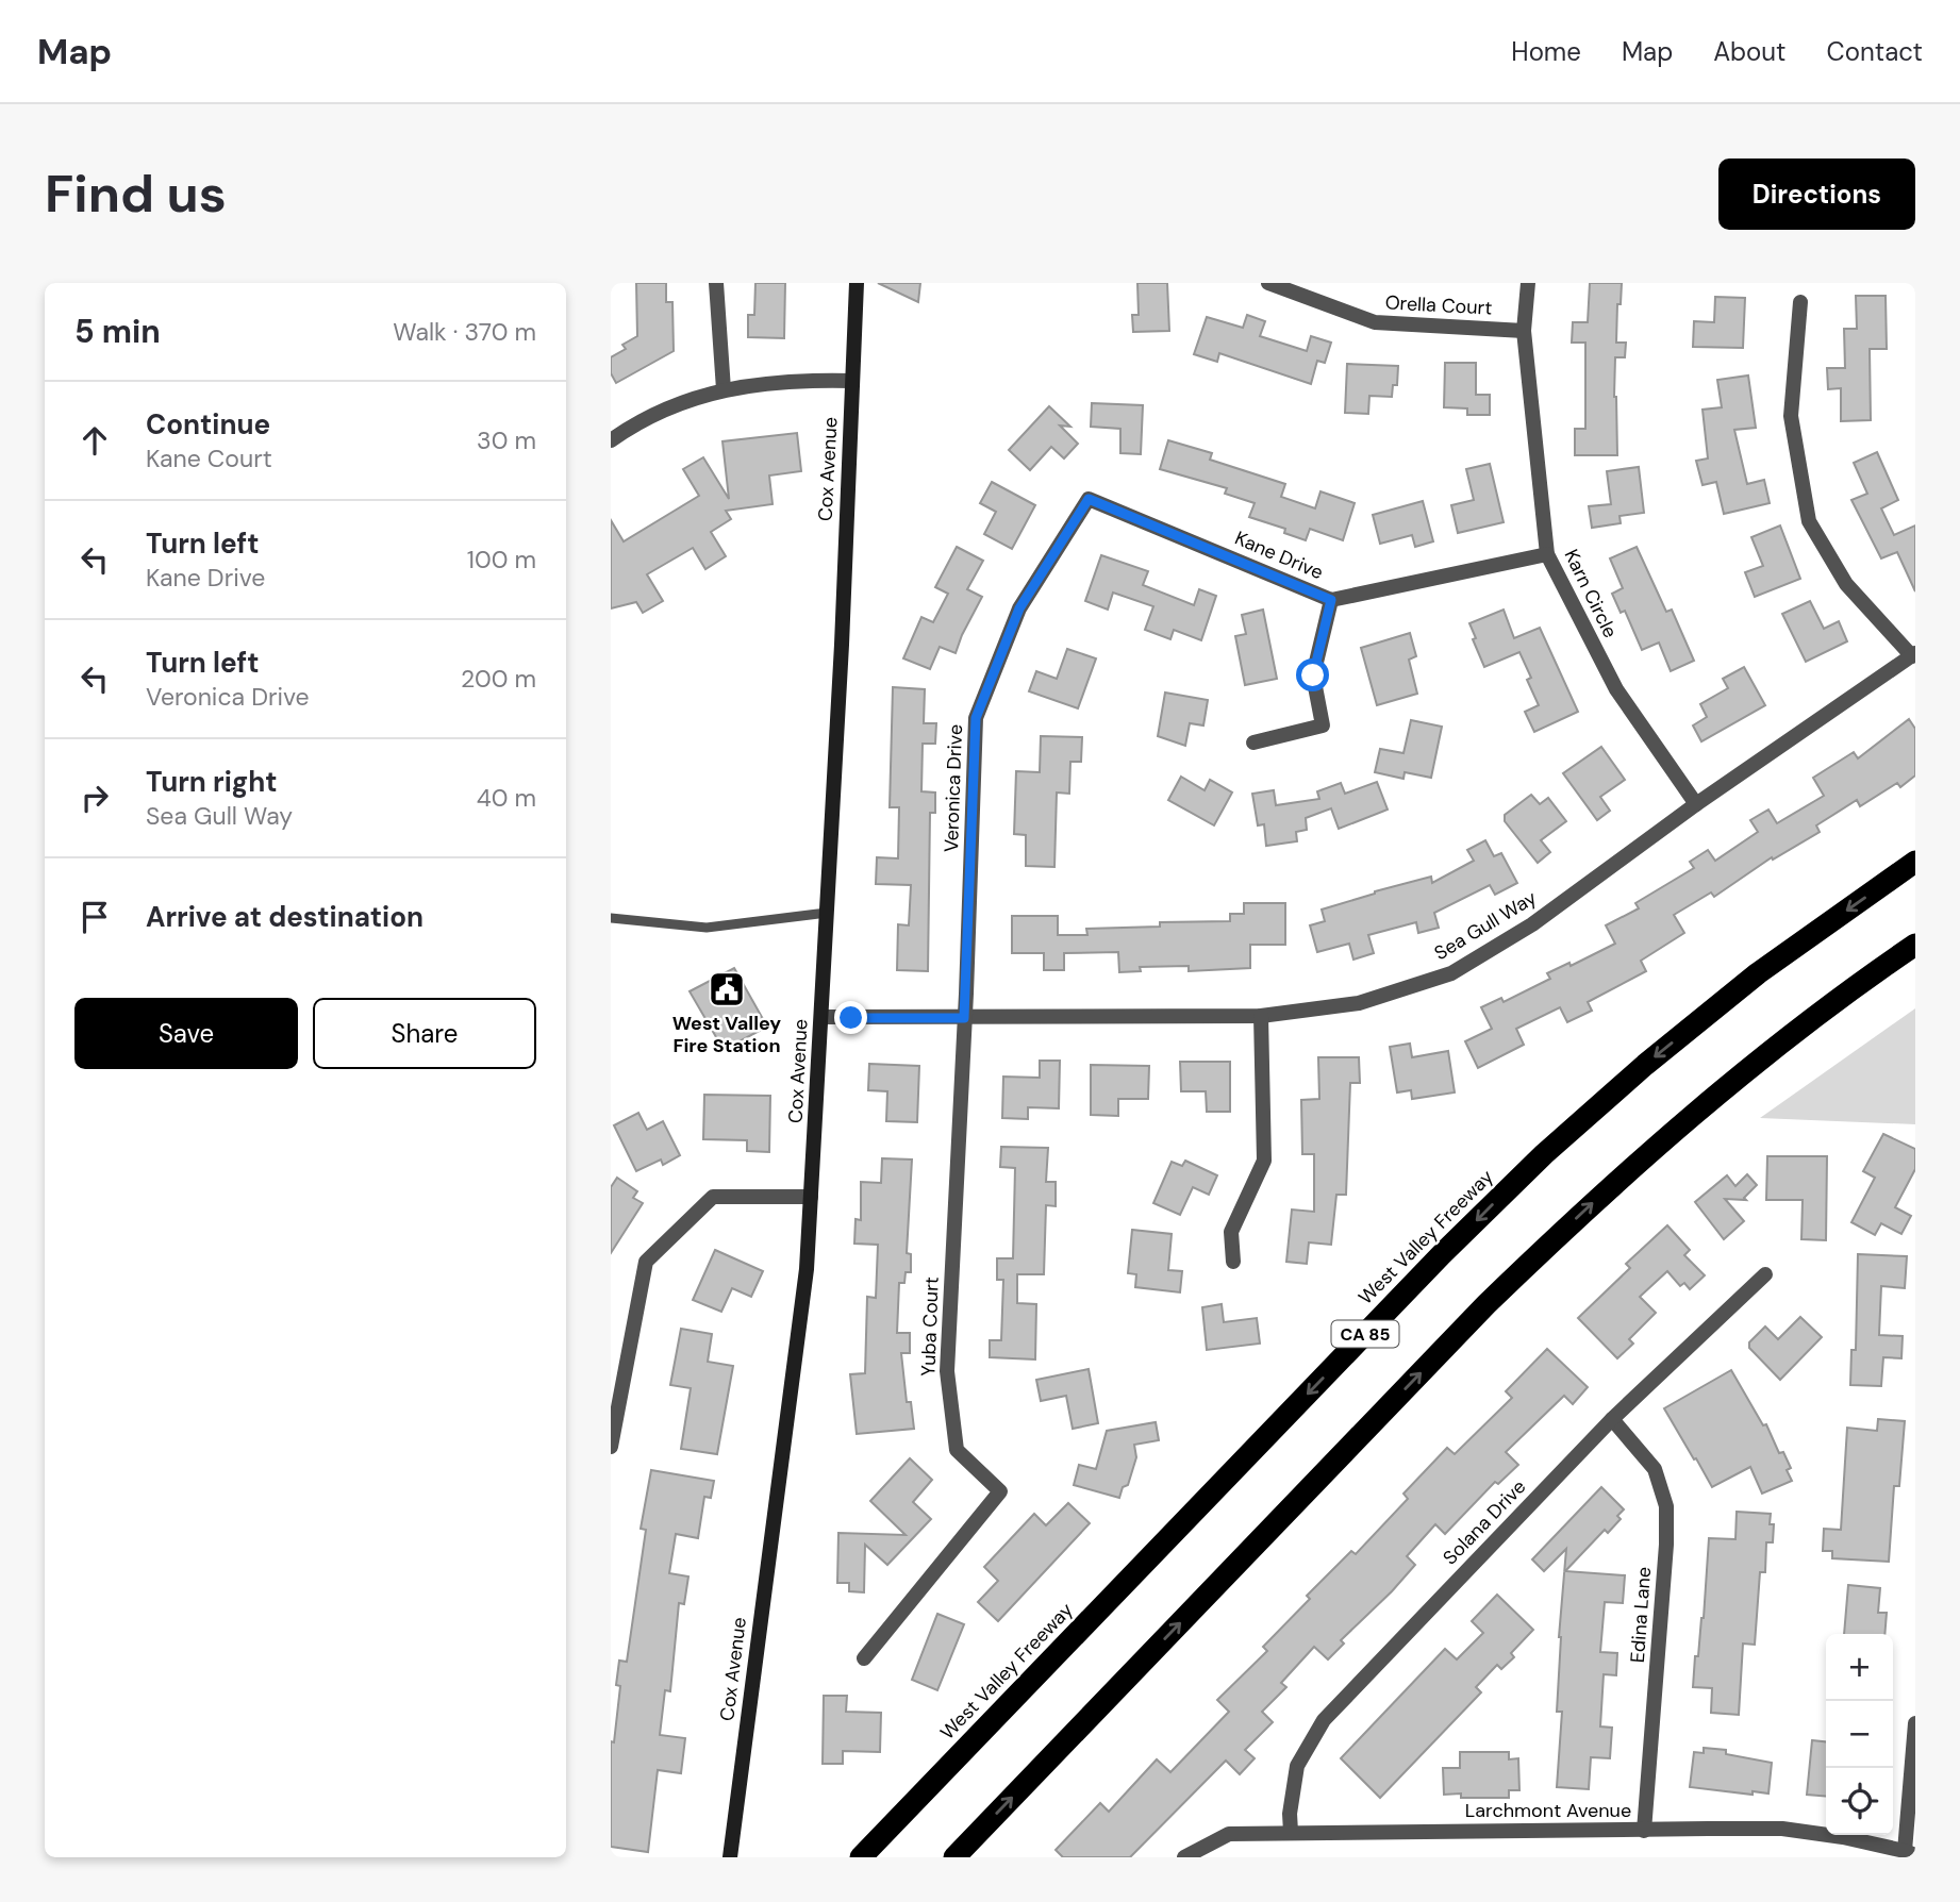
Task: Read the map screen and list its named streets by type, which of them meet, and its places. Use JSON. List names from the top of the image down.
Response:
{
  "streets": {
    "highway": ["West Valley Freeway", "CA 85"],
    "main road": ["Cox Avenue"],
    "street": [
      "Orella Court",
      "Kane Drive",
      "Karn Circle",
      "Veronica Drive",
      "Sea Gull Way",
      "Yuba Court",
      "Solana Drive",
      "Edina Lane",
      "Larchmont Avenue"
    ]
  },
  "crossings": [
    ["Orella Court", "Karn Circle"],
    ["Cox Avenue", "Sea Gull Way"],
    ["Kane Drive", "Karn Circle"],
    ["Kane Drive", "Veronica Drive"],
    ["Karn Circle", "Sea Gull Way"],
    ["Veronica Drive", "Sea Gull Way"],
    ["Veronica Drive", "Yuba Court"],
    ["Sea Gull Way", "Yuba Court"],
    ["Solana Drive", "Edina Lane"],
    ["Solana Drive", "Larchmont Avenue"],
    ["Edina Lane", "Larchmont Avenue"]
  ],
  "places": {
    "public building": ["West Valley Fire Station"]
  },
  "page": {
    "header": "Map",
    "nav": [
      "Home",
      "Map",
      "About",
      "Contact"
    ],
    "buttons": [
      "Directions",
      ["Save", "Share"]
    ],
    "title": "Find us",
    "heading": ["5 min", "Walk · 370 m"],
    "list": [
      ["Continue", "Kane Court", "30 m"],
      ["Turn left", "Kane Drive", "100 m"],
      ["Turn left", "Veronica Drive", "200 m"],
      ["Turn right", "Sea Gull Way", "40 m"],
      "Arrive at destination"
    ],
    "map_buttons": ["+", "−"]
  }
}
